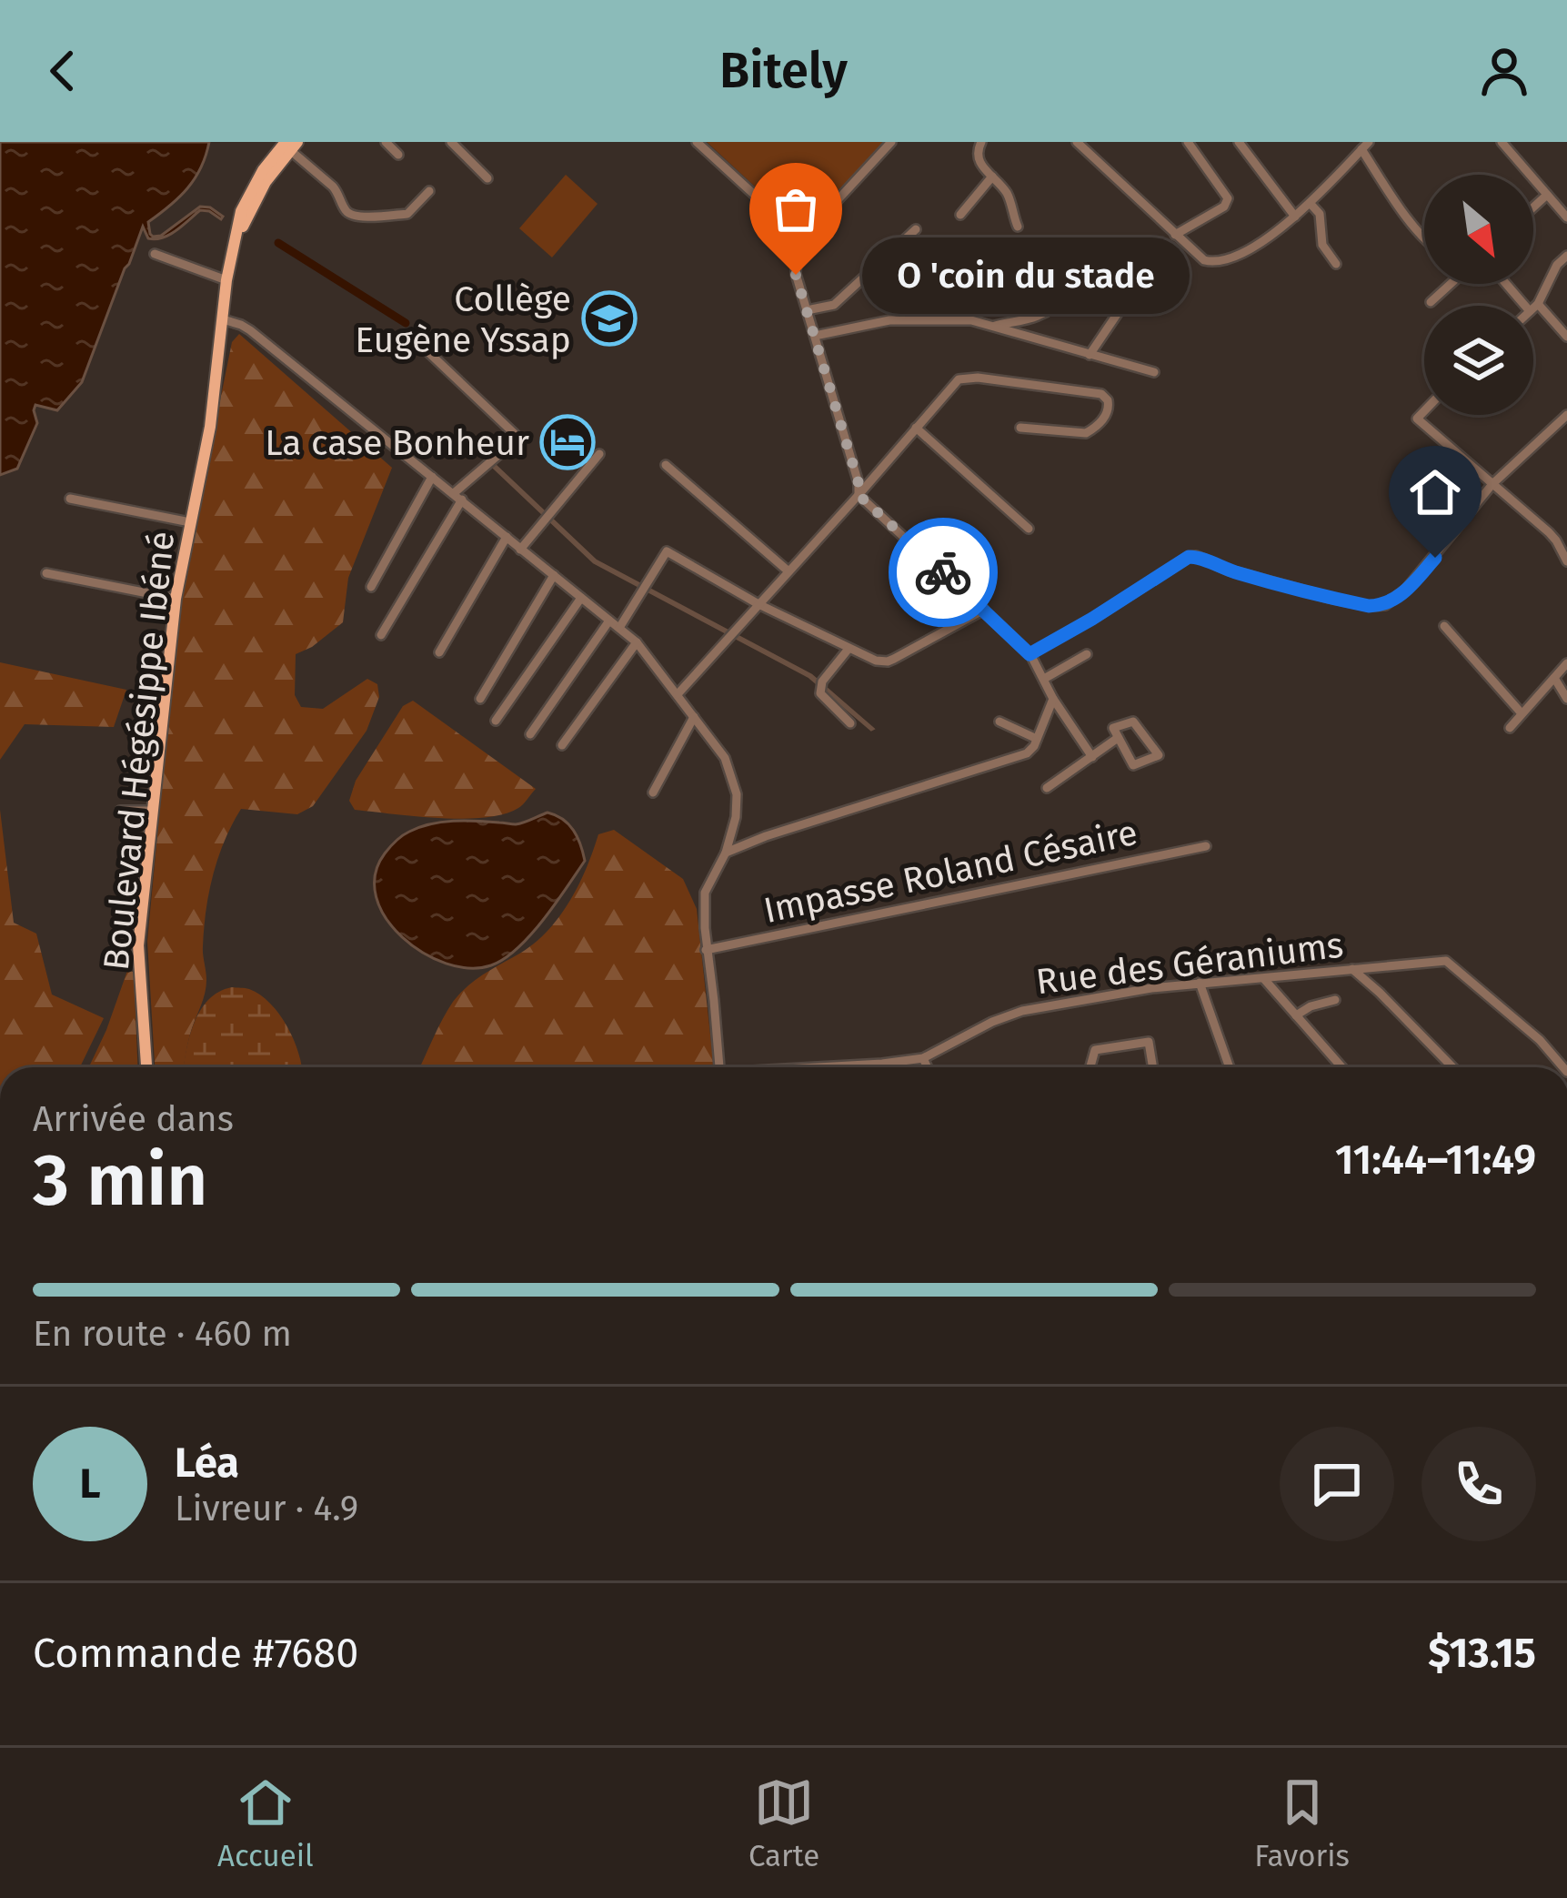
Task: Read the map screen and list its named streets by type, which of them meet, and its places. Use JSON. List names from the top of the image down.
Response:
{
  "streets": {
    "main road": ["Boulevard Hégésippe Ibéné"],
    "street": ["Impasse Roland Césaire", "Rue des Géraniums"]
  },
  "places": {
    "other": ["O 'coin du stade"],
    "school or university": ["Collège Eugène Yssap"],
    "hotel": ["La case Bonheur"]
  },
  "north": "bottom right",
  "page": {
    "header": "Bitely",
    "bubble": "O 'coin du stade",
    "heading": ["3 min", "Arrivée dans", "11:44–11:49"],
    "panel": [
      "Léa",
      "Livreur · 4.9",
      "Commande #7680",
      "$13.15"
    ],
    "bar": "En route · 460 m",
    "round": "L",
    "tabs": ["Accueil", "Carte", "Favoris"]
  }
}
